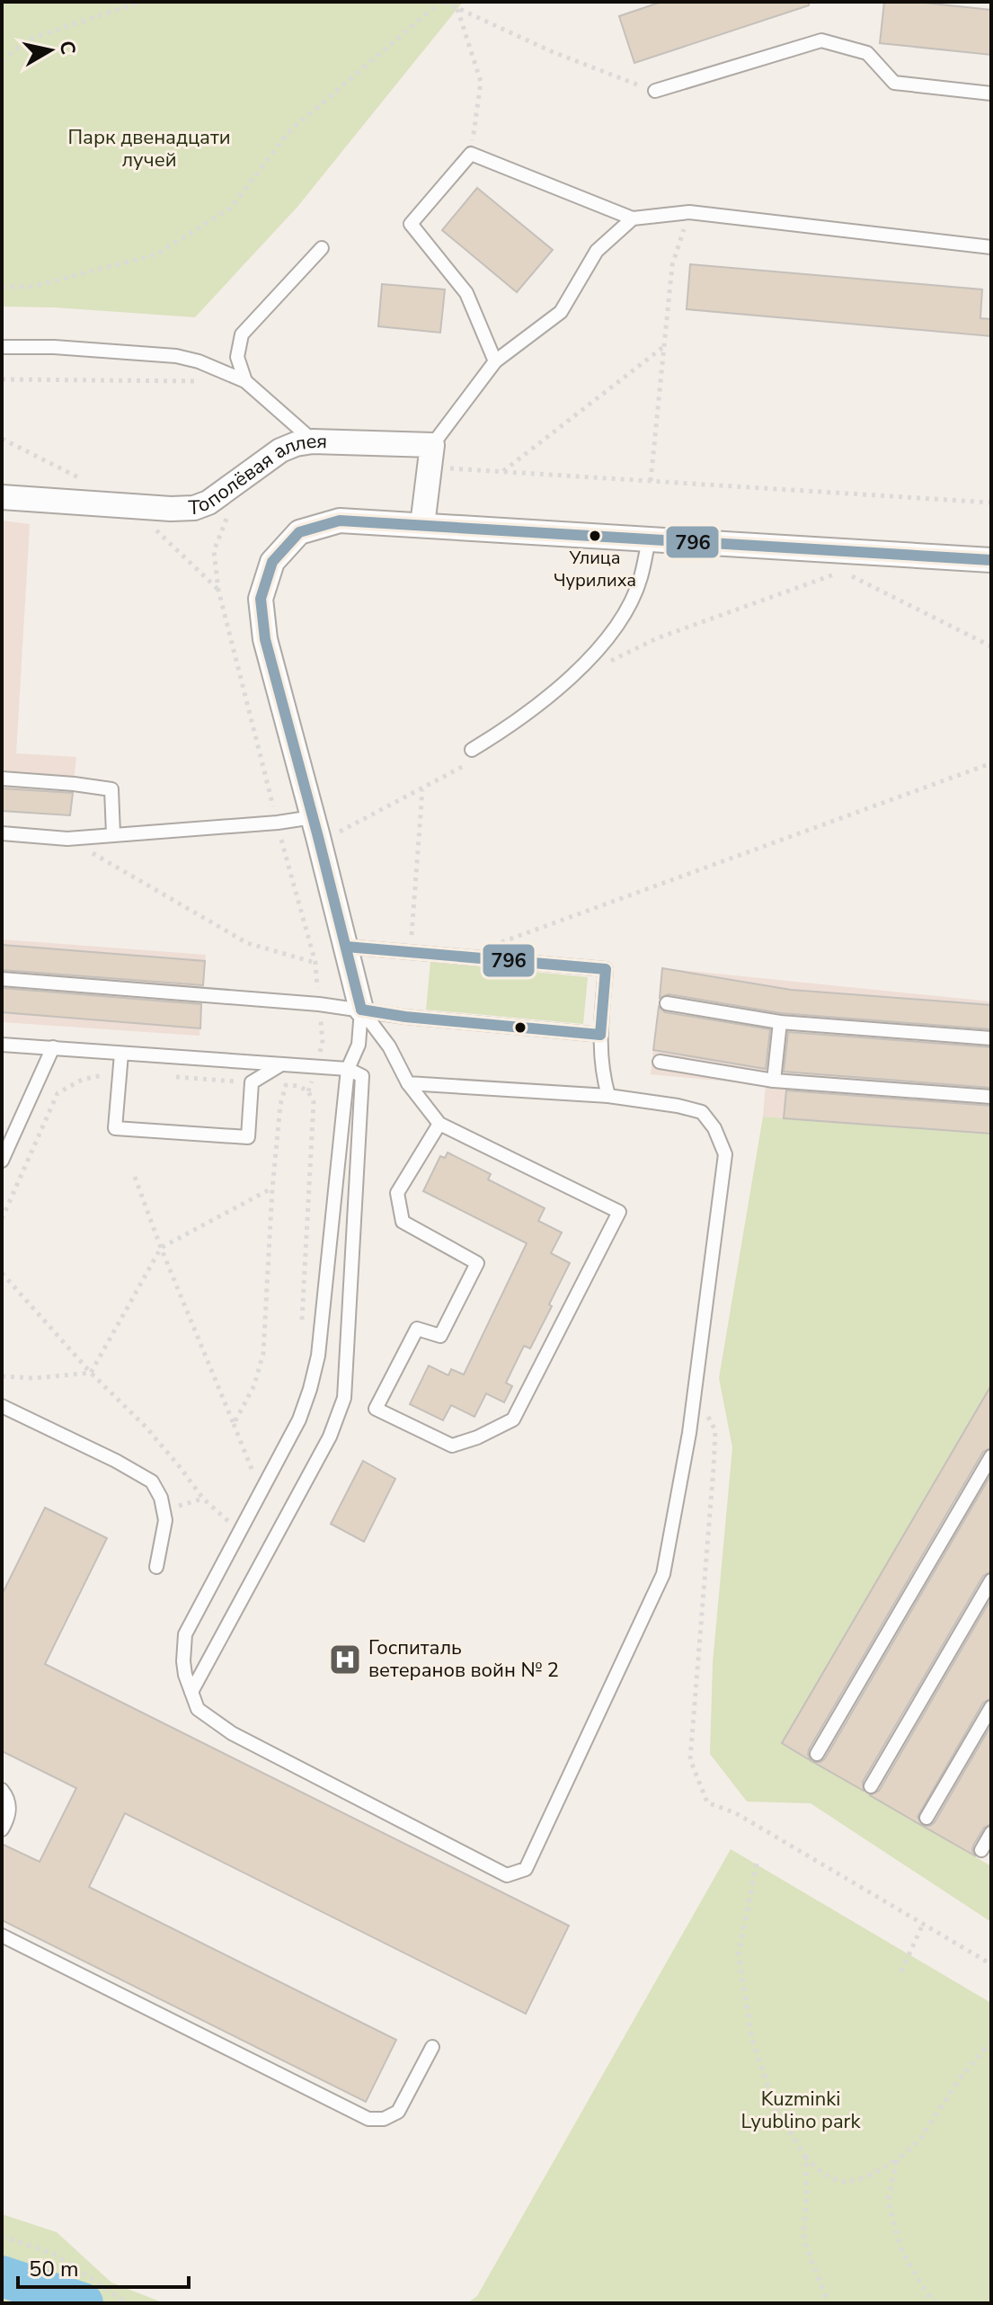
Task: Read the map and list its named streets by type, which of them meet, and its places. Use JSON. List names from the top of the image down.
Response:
{
  "streets": {
    "street": ["Тополёвая аллея"]
  },
  "parks": ["Парк двенадцати лучей", "Kuzminki Lyublino park"],
  "places": {
    "other": ["Улица Чурилиха"],
    "hospital": ["Госпиталь ветеранов войн № 2"]
  },
  "lines": ["transit line 796"],
  "scale_bar": "50 m",
  "north": "right"
}
